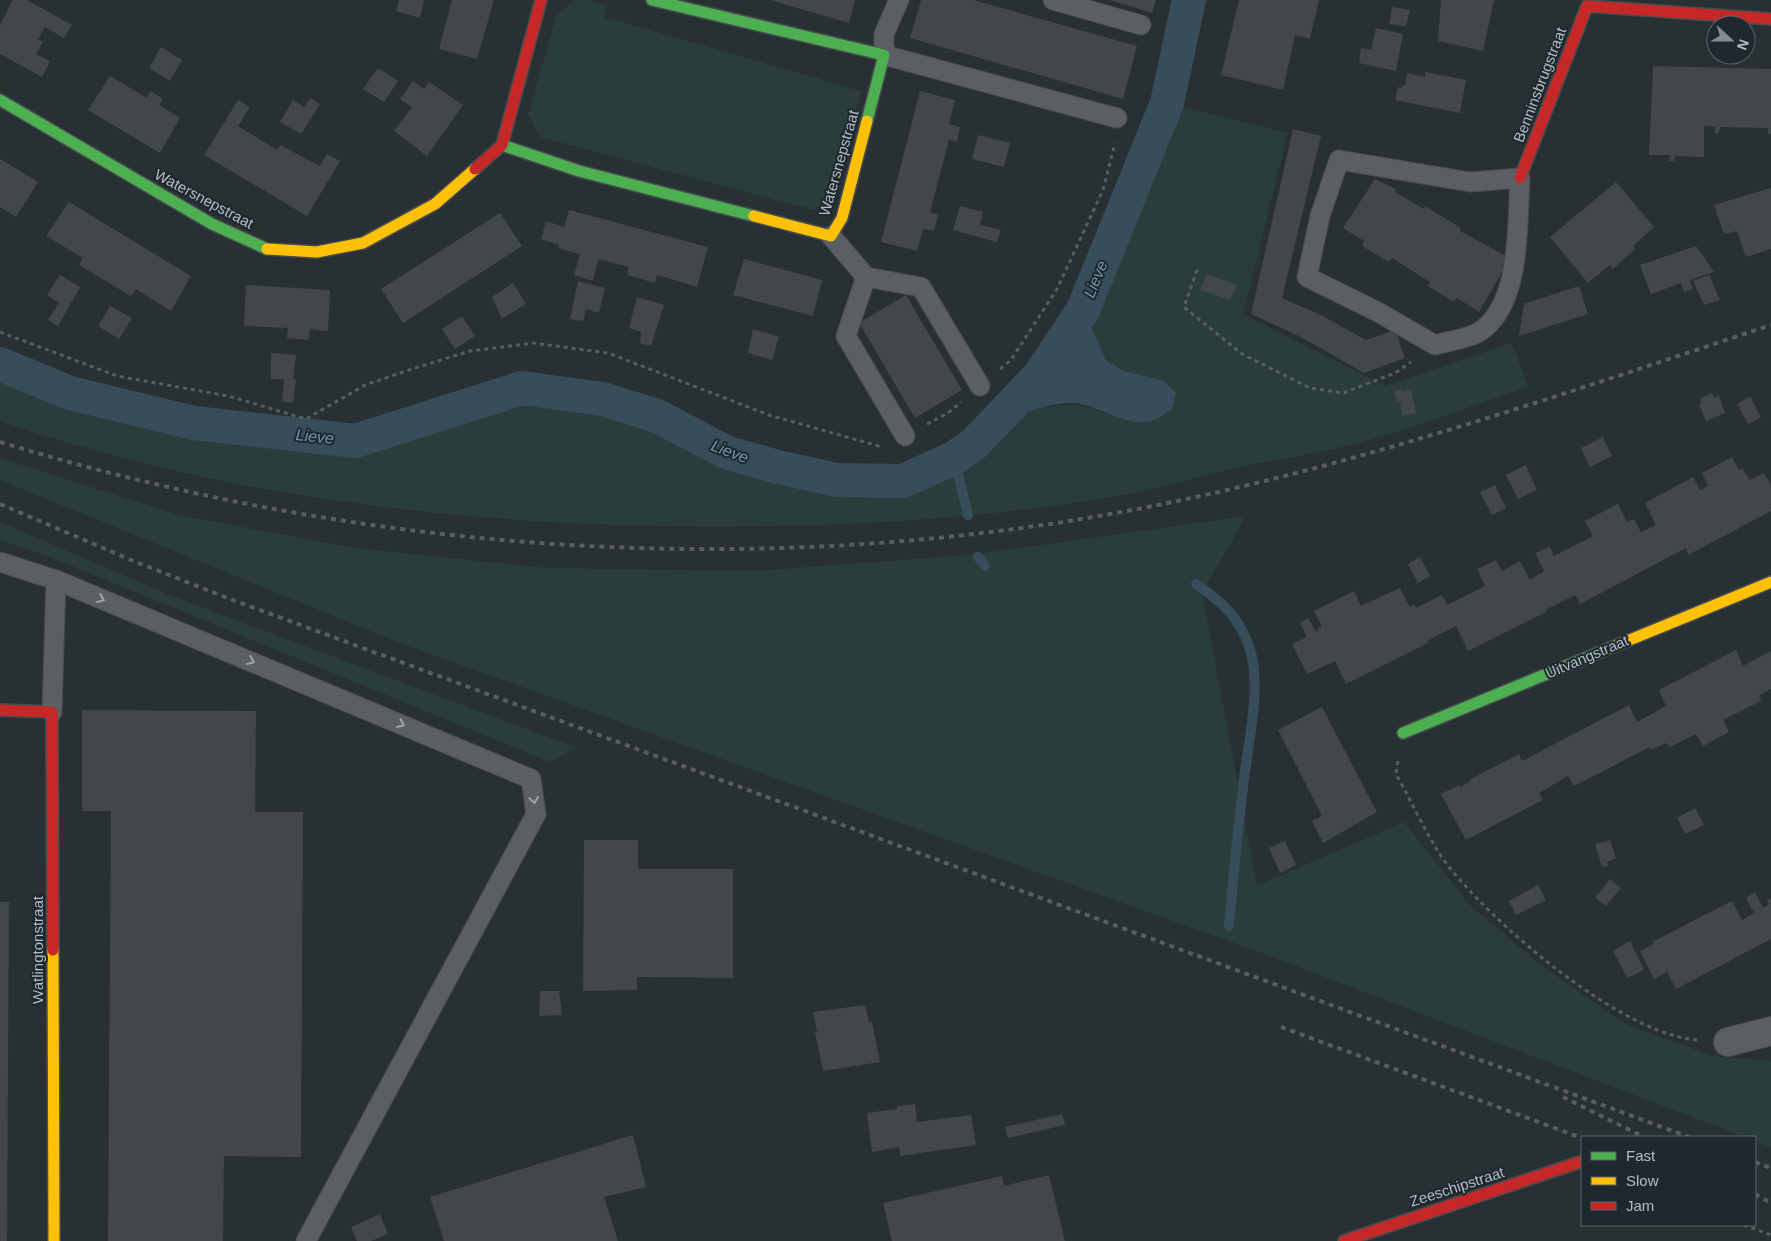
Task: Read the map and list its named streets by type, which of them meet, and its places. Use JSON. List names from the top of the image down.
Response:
{
  "streets": {
    "street": [
      "Benninsbrugstraat",
      "Watersnepstraat",
      "Uitvangstraat",
      "Watlingtonstraat",
      "Zeeschipstraat"
    ]
  },
  "water": ["Lieve"],
  "legend": ["Fast", "Slow", "Jam"],
  "north": "right"
}
